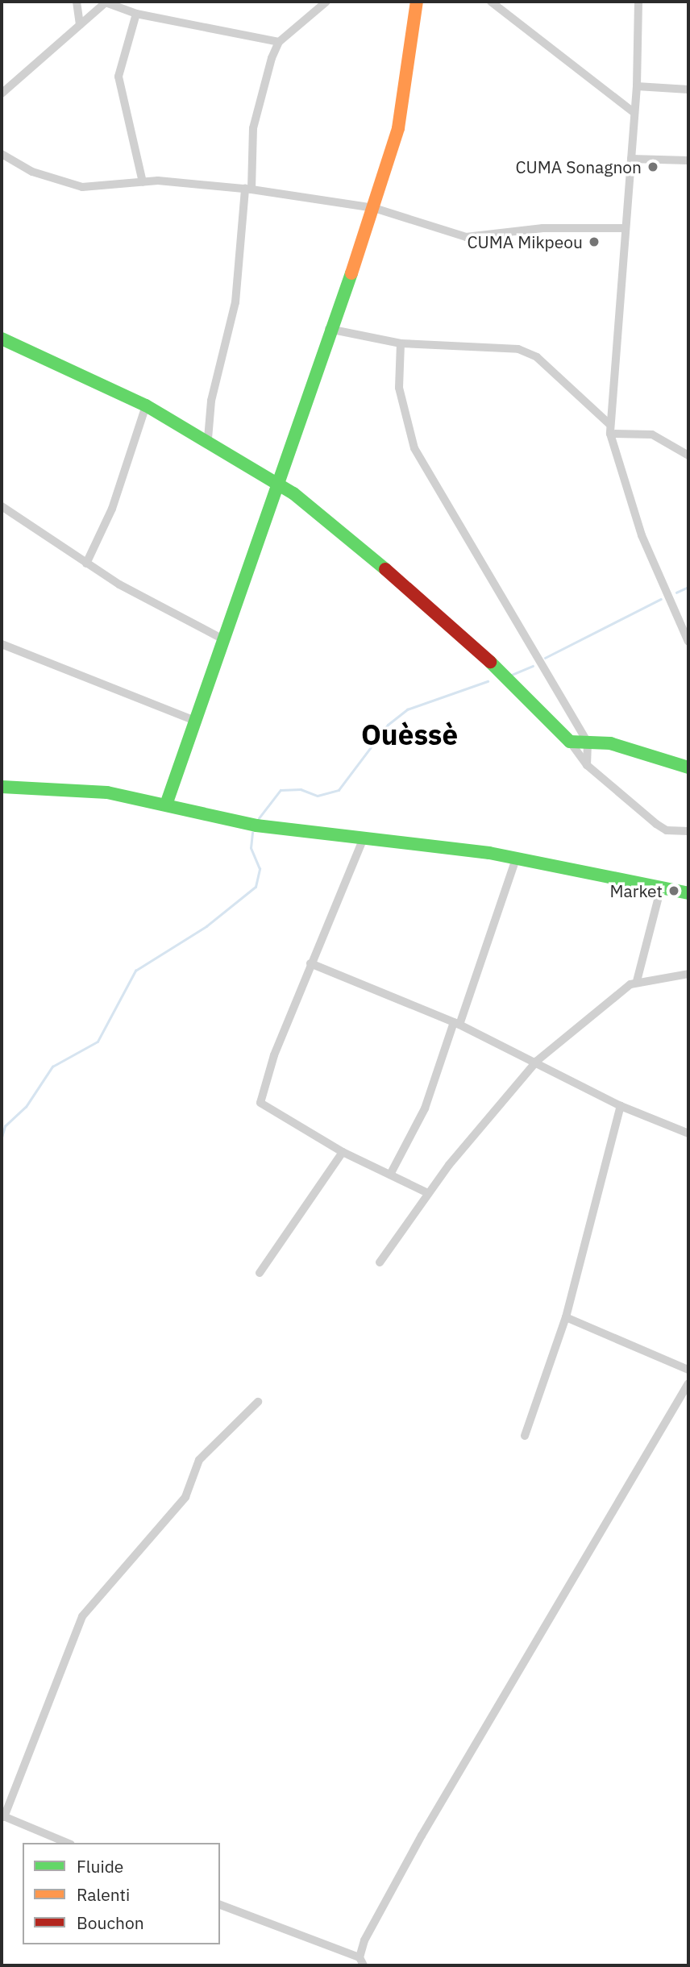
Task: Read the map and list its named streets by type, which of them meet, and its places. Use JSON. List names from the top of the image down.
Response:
{
  "districts": ["Ouèssè"],
  "places": ["CUMA Sonagnon", "CUMA Mikpeou", "Market"],
  "legend": ["Fluide", "Ralenti", "Bouchon"]
}
